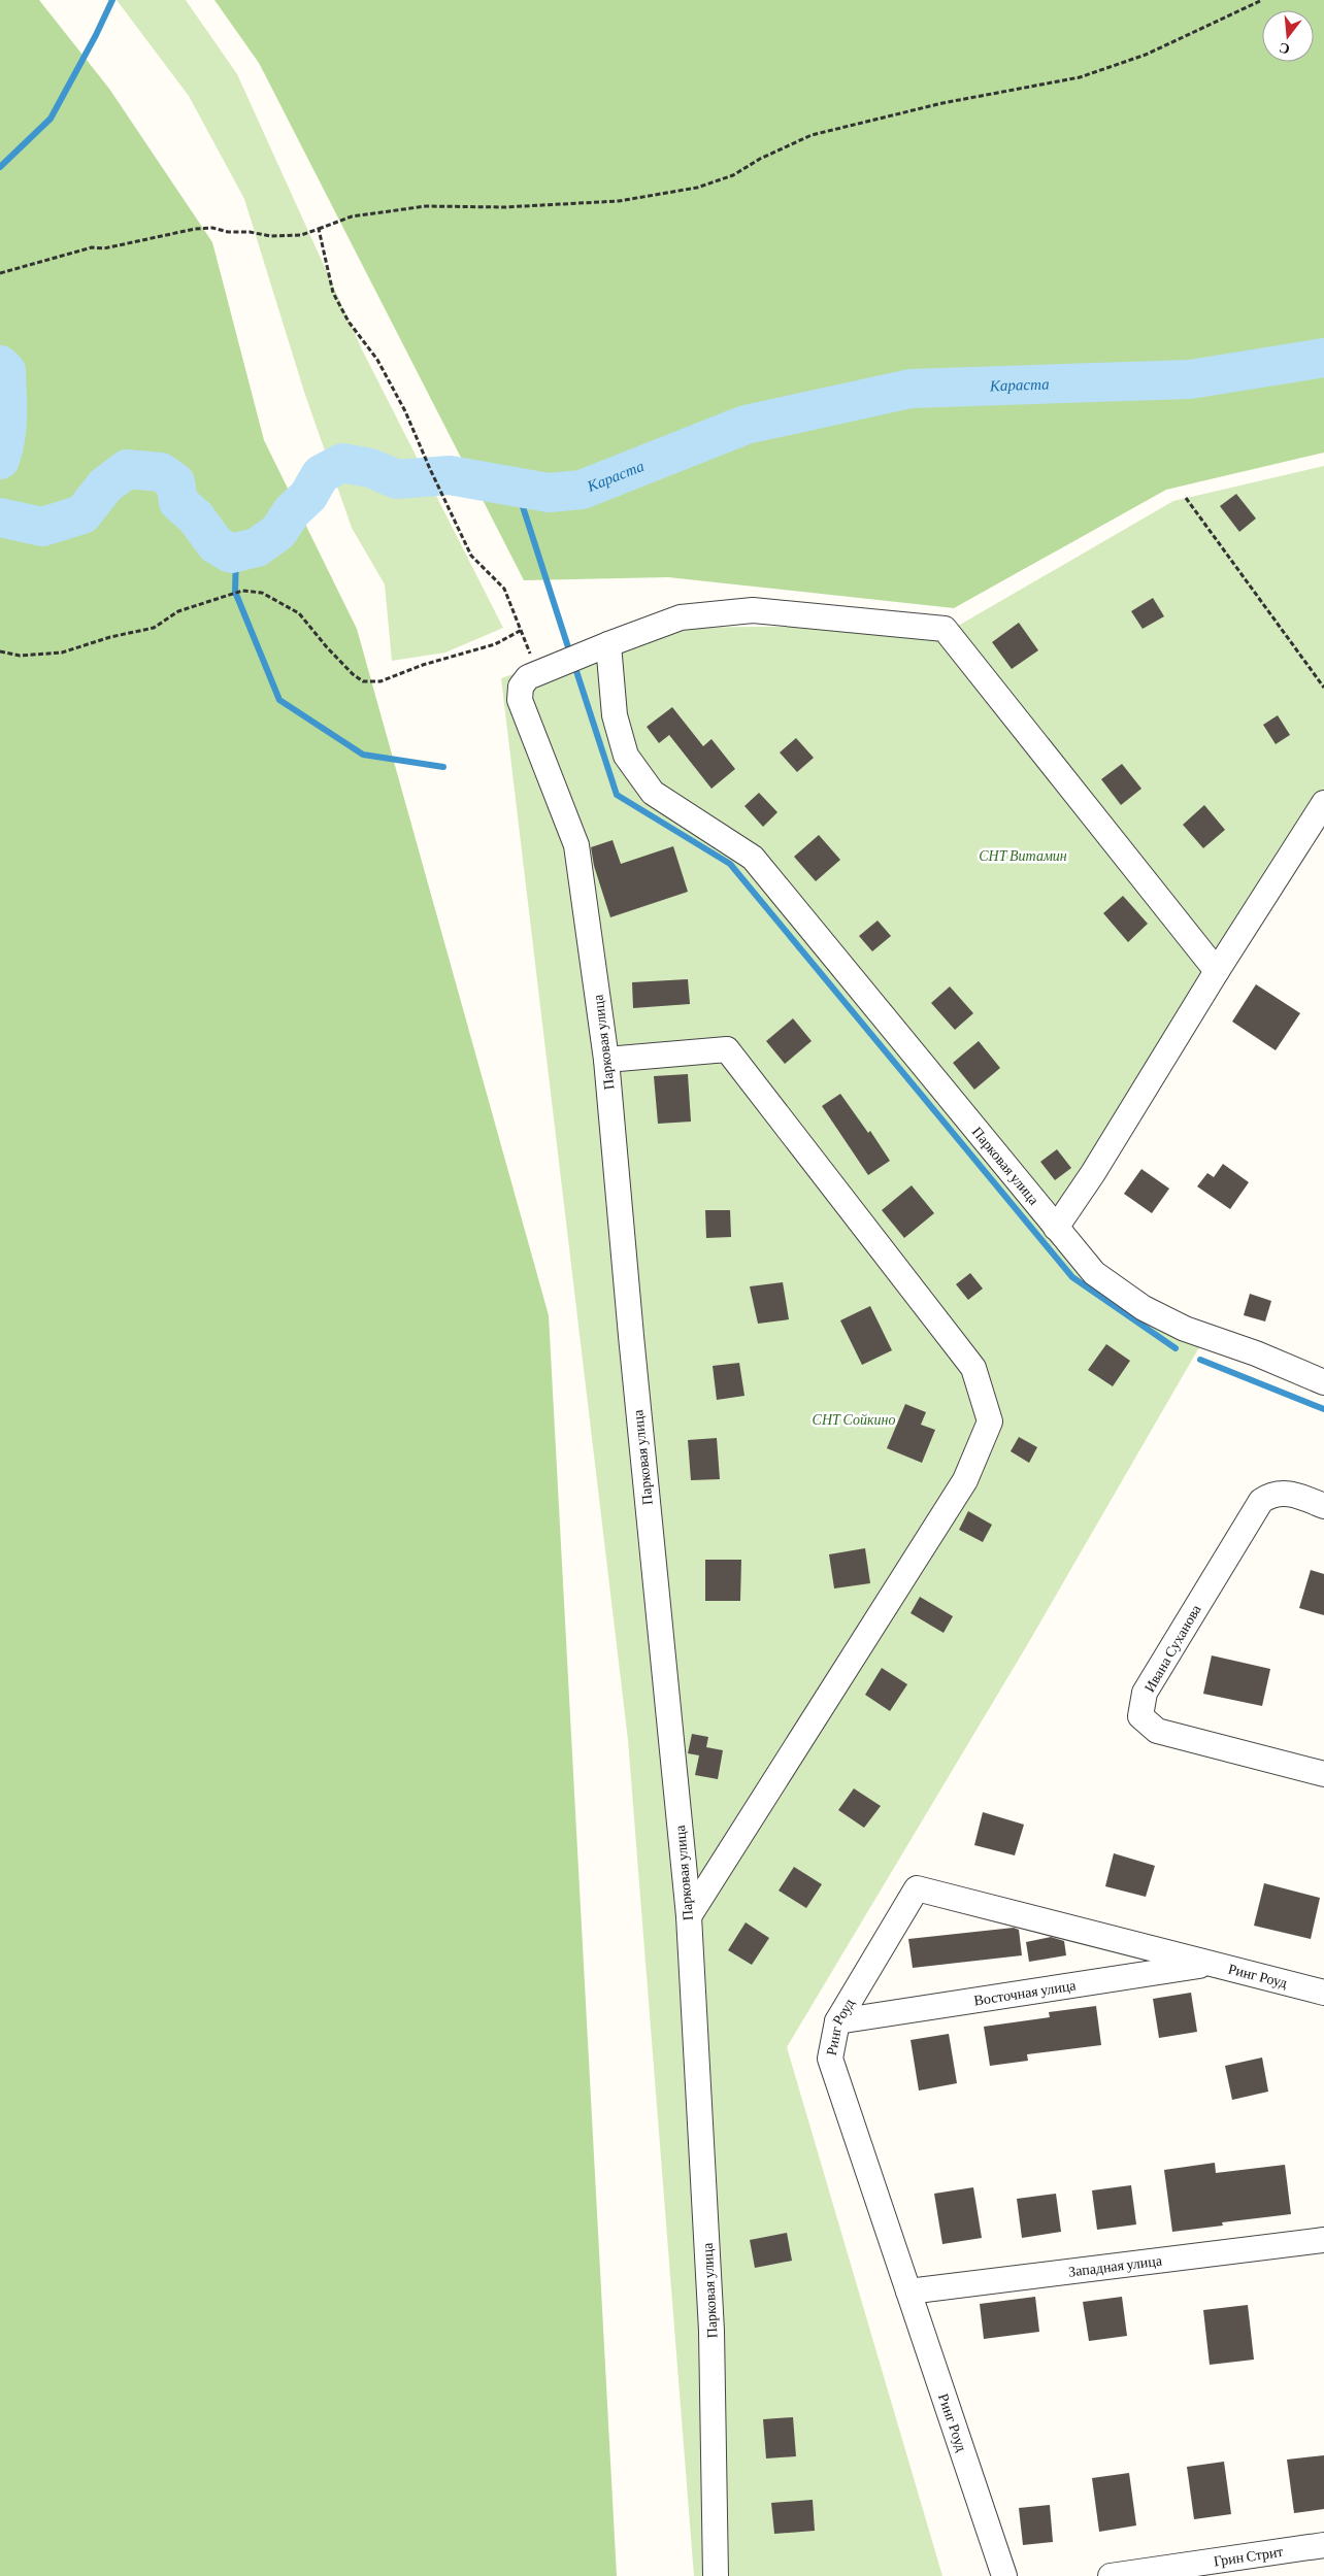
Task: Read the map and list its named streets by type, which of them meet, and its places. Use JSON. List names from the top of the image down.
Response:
{
  "streets": {
    "street": [
      "Парковая улица",
      "Ивана Суханова",
      "Ринг Роуд",
      "Восточная улица",
      "Западная улица",
      "Грин Стрит"
    ]
  },
  "crossings": [
    ["Ринг Роуд", "Восточная улица"],
    ["Ринг Роуд", "Западная улица"]
  ],
  "water": ["Караста"],
  "parks": ["СНТ Витамин", "СНТ Сойкино"],
  "north": "bottom"
}
